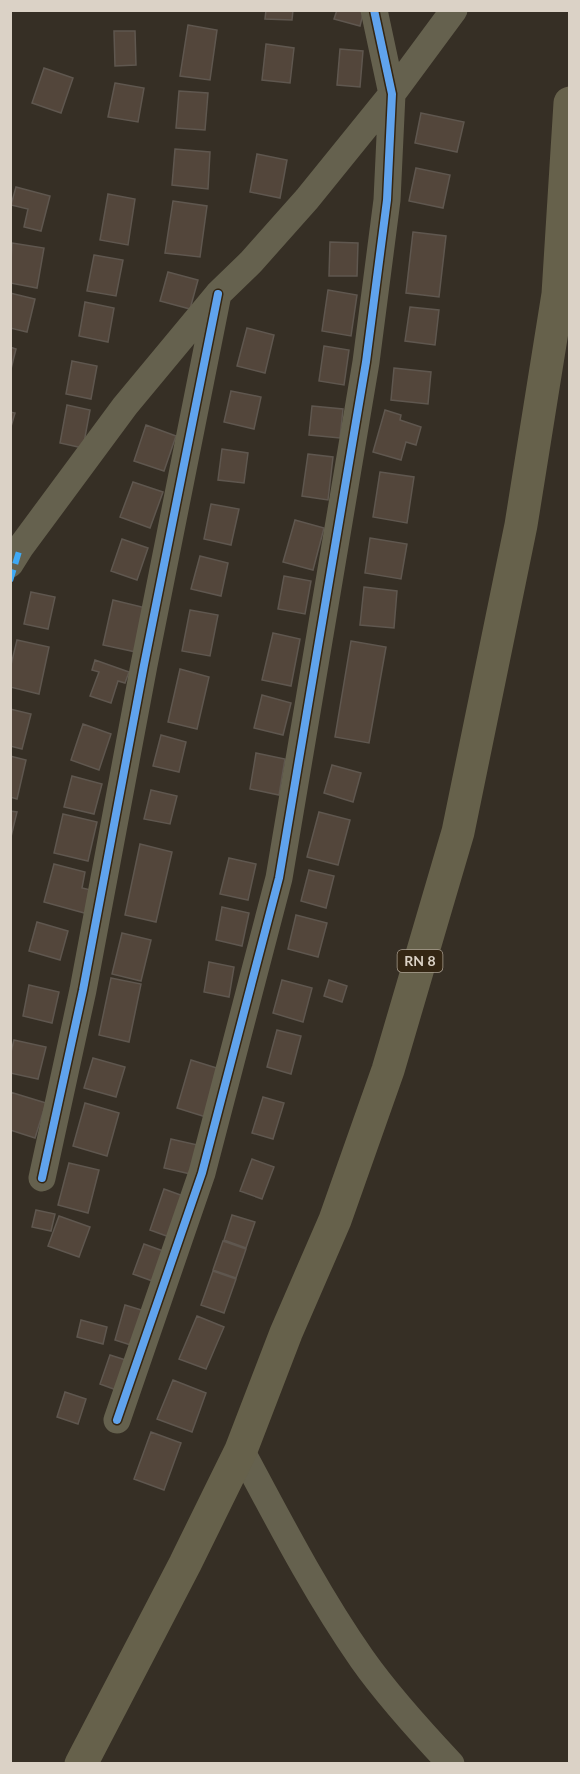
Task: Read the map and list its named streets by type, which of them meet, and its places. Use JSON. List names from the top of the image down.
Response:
{
  "streets": {
    "main road": ["RN 8"]
  }
}
